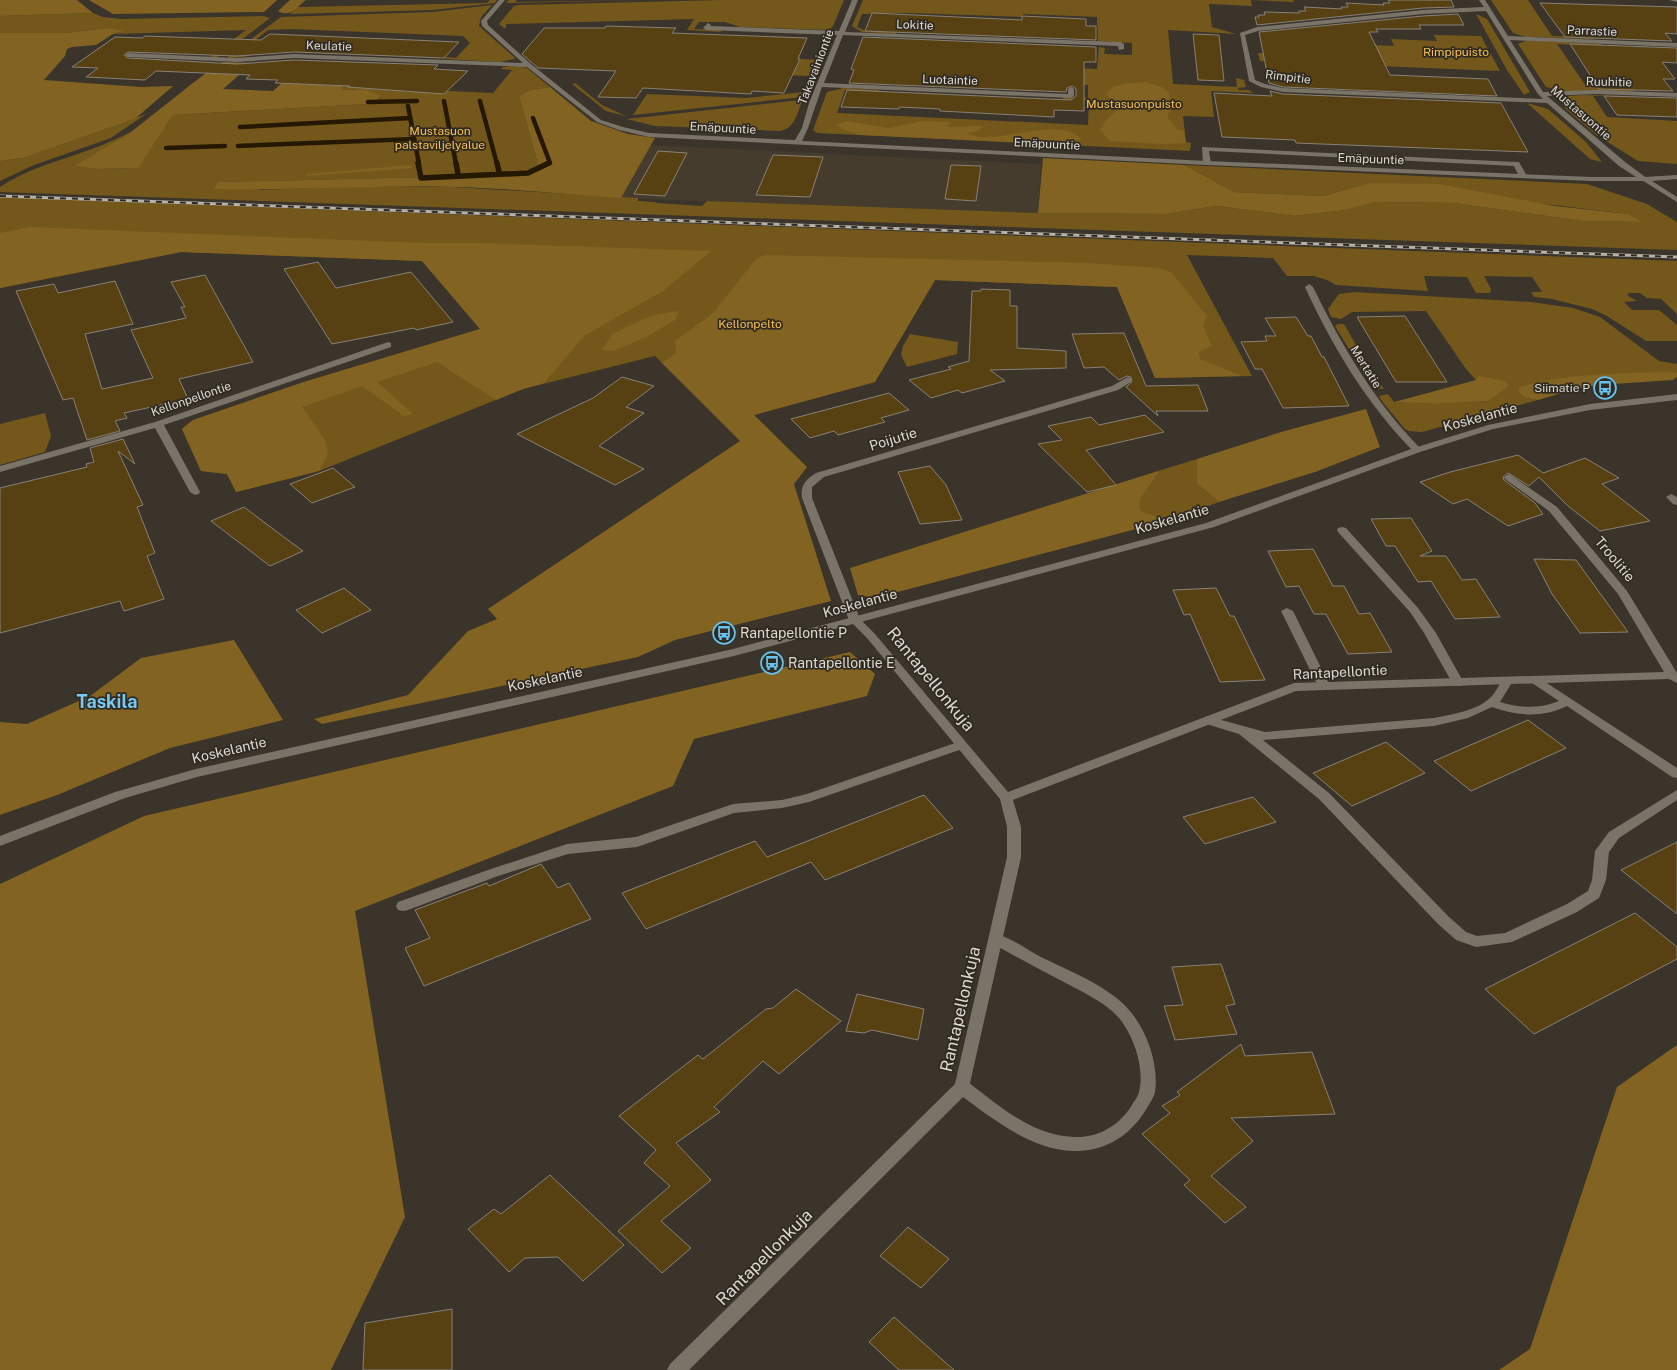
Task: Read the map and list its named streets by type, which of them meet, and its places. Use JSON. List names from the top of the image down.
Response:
{
  "streets": {
    "street": [
      "Lokitie",
      "Parrastie",
      "Keulatie",
      "Takavainiontie",
      "Rimpitie",
      "Luotaintie",
      "Ruuhitie",
      "Mustasuontie",
      "Emäpuuntie",
      "Mertatie",
      "Kellonpellontie",
      "Koskelantie",
      "Poijutie",
      "Troolitie",
      "Rantapellontie",
      "Rantapellonkuja"
    ]
  },
  "crossings": [
    ["Lokitie", "Takavainiontie"],
    ["Parrastie", "Mustasuontie"],
    ["Keulatie", "Emäpuuntie"],
    ["Takavainiontie", "Luotaintie"],
    ["Takavainiontie", "Emäpuuntie"],
    ["Rimpitie", "Mustasuontie"],
    ["Ruuhitie", "Mustasuontie"],
    ["Mustasuontie", "Emäpuuntie"],
    ["Mertatie", "Koskelantie"],
    ["Koskelantie", "Poijutie"],
    ["Koskelantie", "Rantapellonkuja"],
    ["Poijutie", "Rantapellonkuja"],
    ["Troolitie", "Rantapellontie"],
    ["Rantapellontie", "Rantapellonkuja"]
  ],
  "districts": ["Taskila"],
  "parks": [
    "Rimpipuisto",
    "Mustasuonpuisto",
    "Mustasuon palstaviljelyalue",
    "Kellonpelto"
  ],
  "places": {
    "bus stop": ["Siimatie P", "Rantapellontie P", "Rantapellontie E"]
  }
}
